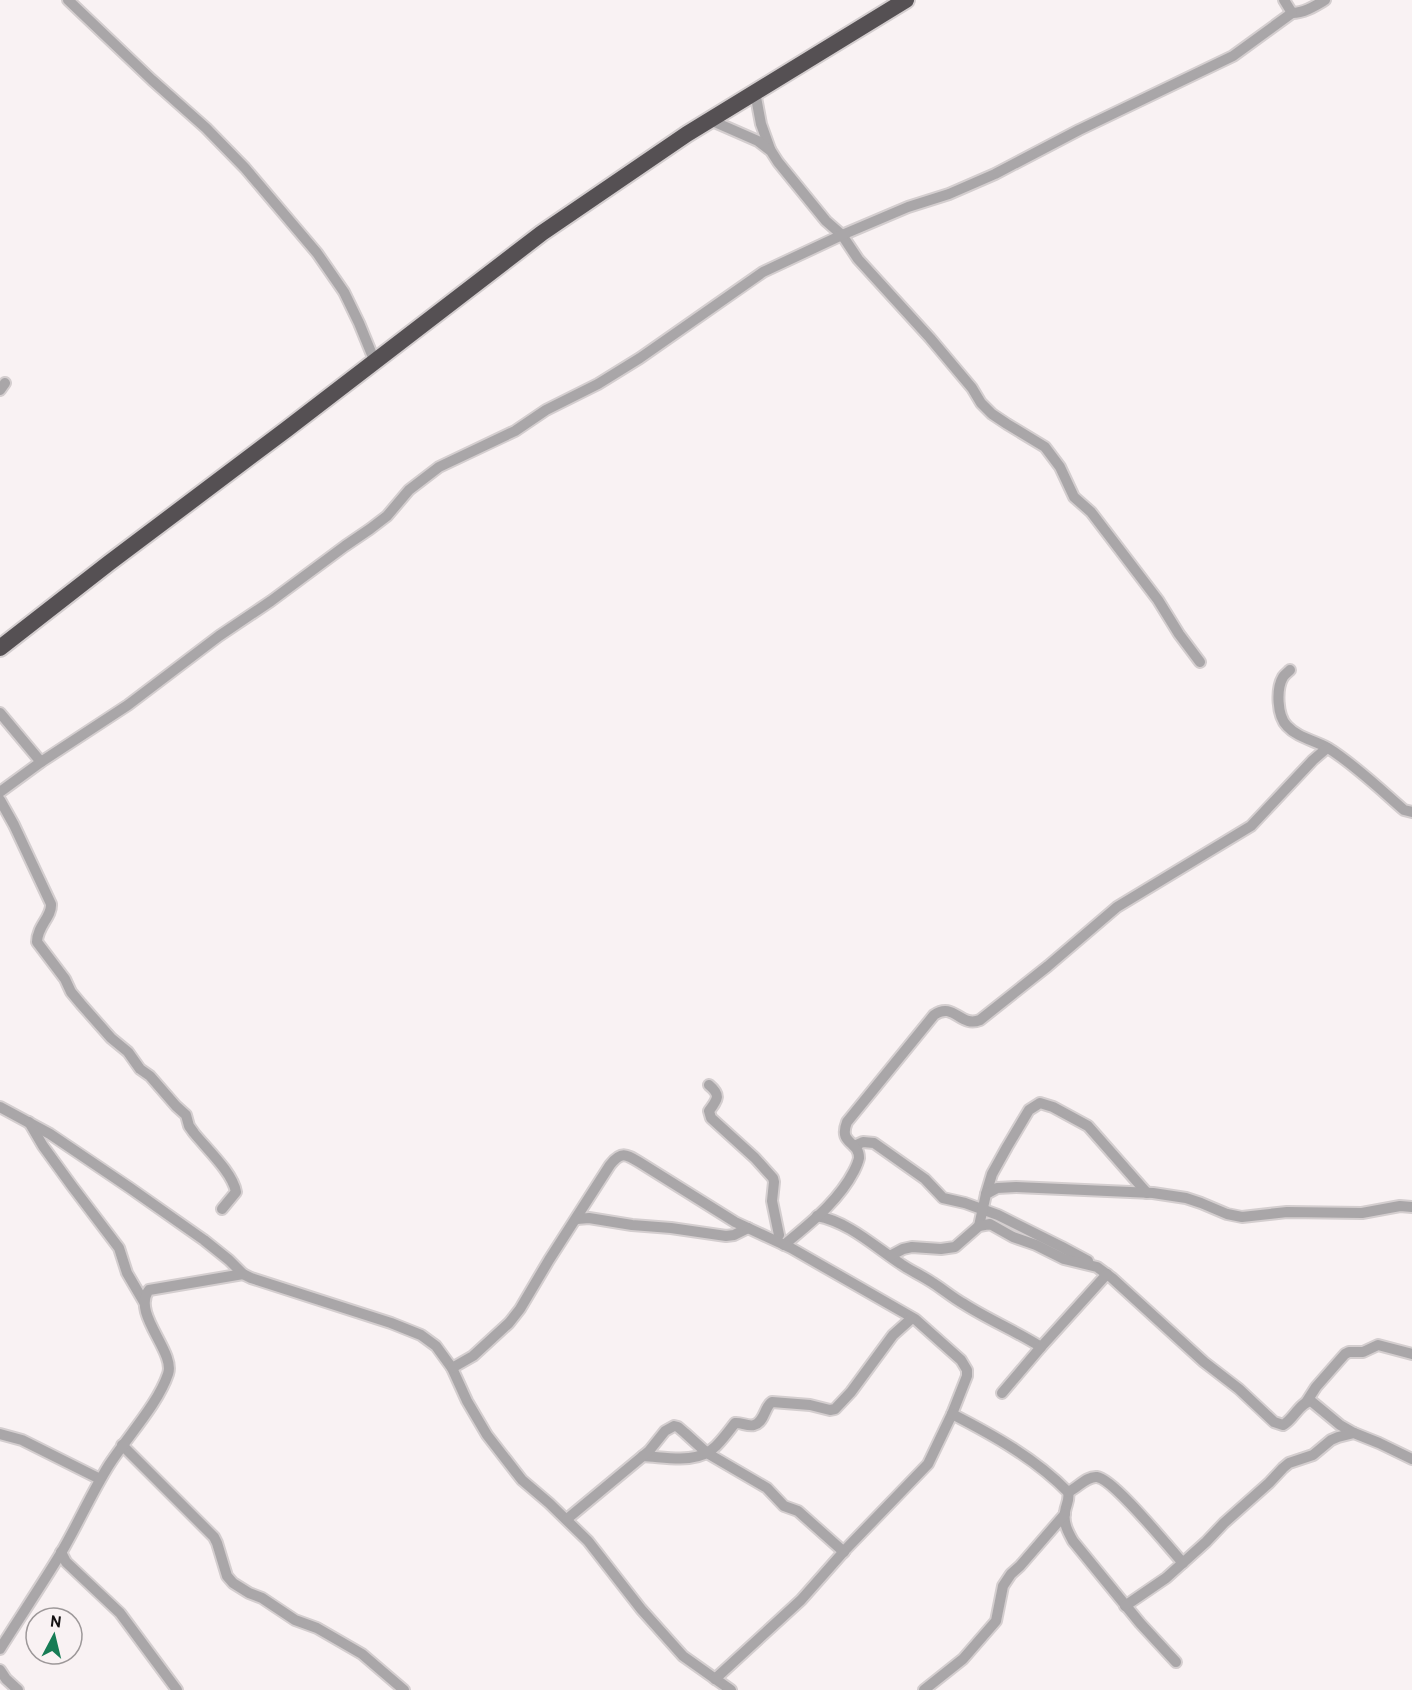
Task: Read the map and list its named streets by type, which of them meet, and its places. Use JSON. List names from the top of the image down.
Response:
{
  "north": "top"
}
